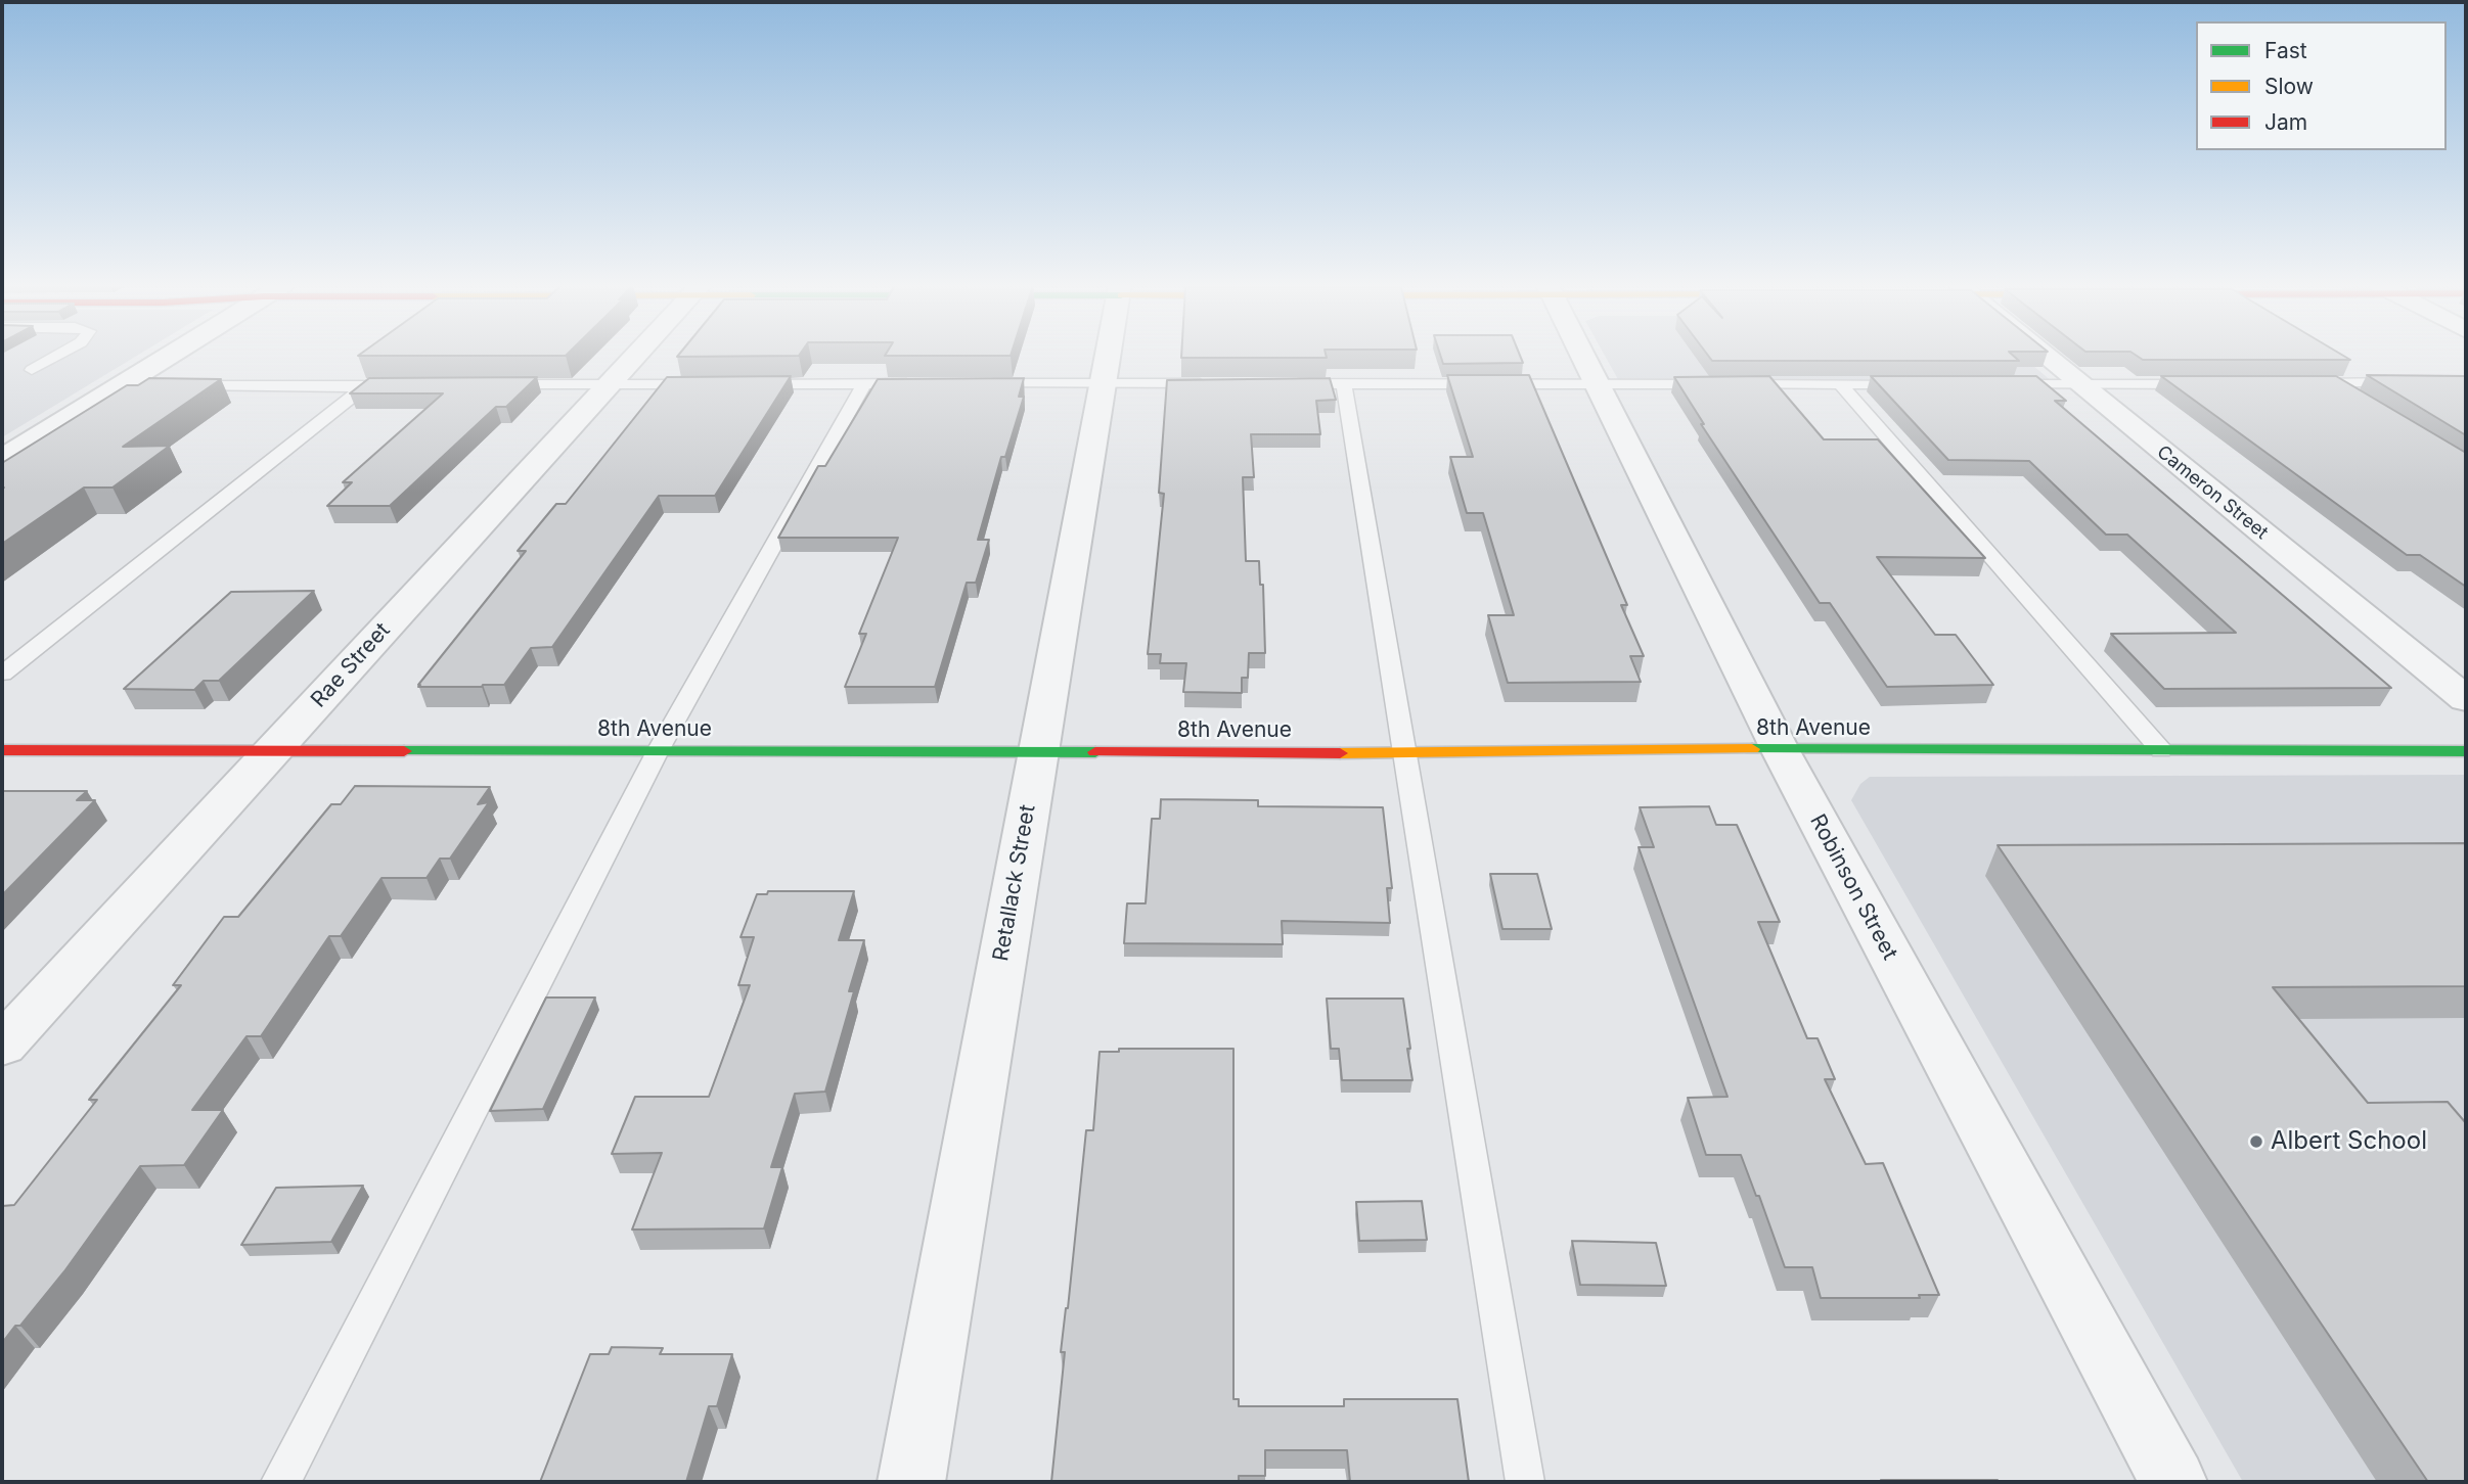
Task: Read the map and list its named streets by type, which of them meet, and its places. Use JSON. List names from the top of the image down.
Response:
{
  "streets": {
    "main road": ["8th Avenue"],
    "street": [
      "Cameron Street",
      "Rae Street",
      "Retallack Street",
      "Robinson Street"
    ]
  },
  "crossings": [
    ["Rae Street", "8th Avenue"],
    ["8th Avenue", "Retallack Street"],
    ["8th Avenue", "Robinson Street"]
  ],
  "places": ["Albert School"],
  "legend": ["Fast", "Slow", "Jam"]
}
